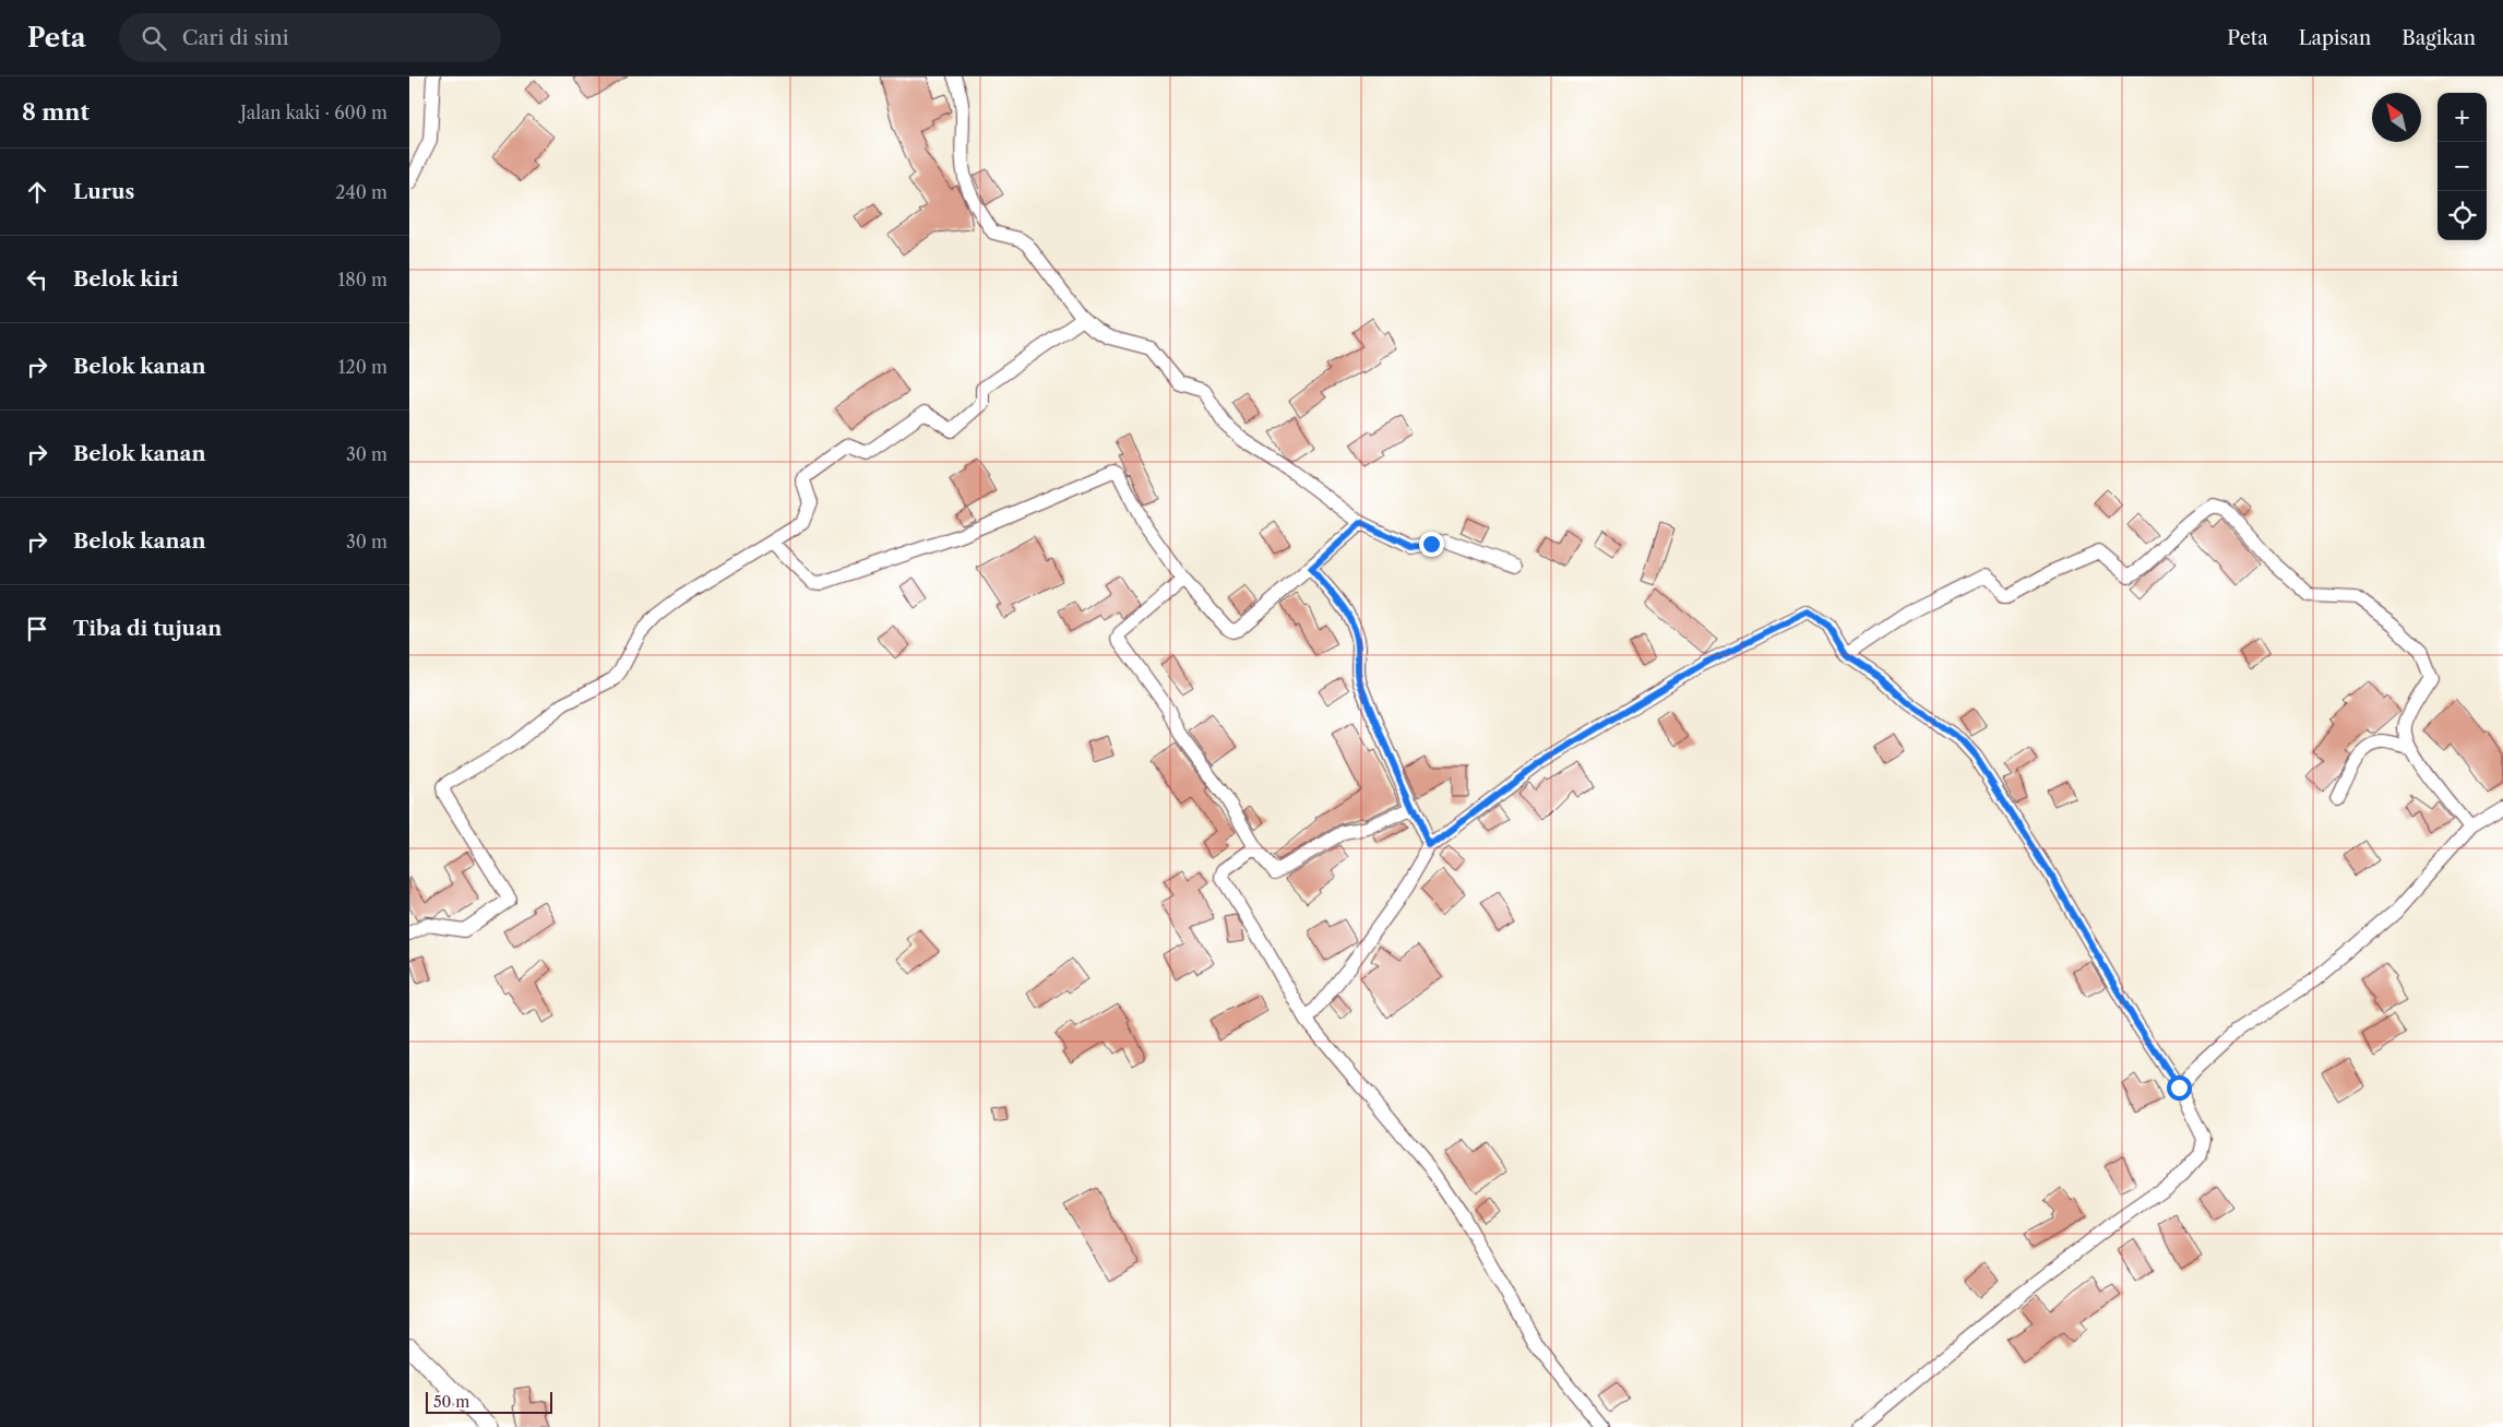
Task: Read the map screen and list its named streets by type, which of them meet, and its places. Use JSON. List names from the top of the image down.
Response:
{
  "scale_bar": "50 m",
  "north": "top left",
  "page": {
    "header": "Peta",
    "search": "Cari di sini",
    "nav": ["Peta", "Lapisan", "Bagikan"],
    "heading": ["8 mnt", "Jalan kaki · 600 m"],
    "map_buttons": ["+", "−"],
    "list": [
      ["Lurus", "240 m"],
      ["Belok kiri", "180 m"],
      ["Belok kanan", "120 m"],
      ["Belok kanan", "30 m"],
      ["Belok kanan", "30 m"],
      "Tiba di tujuan"
    ],
    "scale": "50 m"
  }
}
